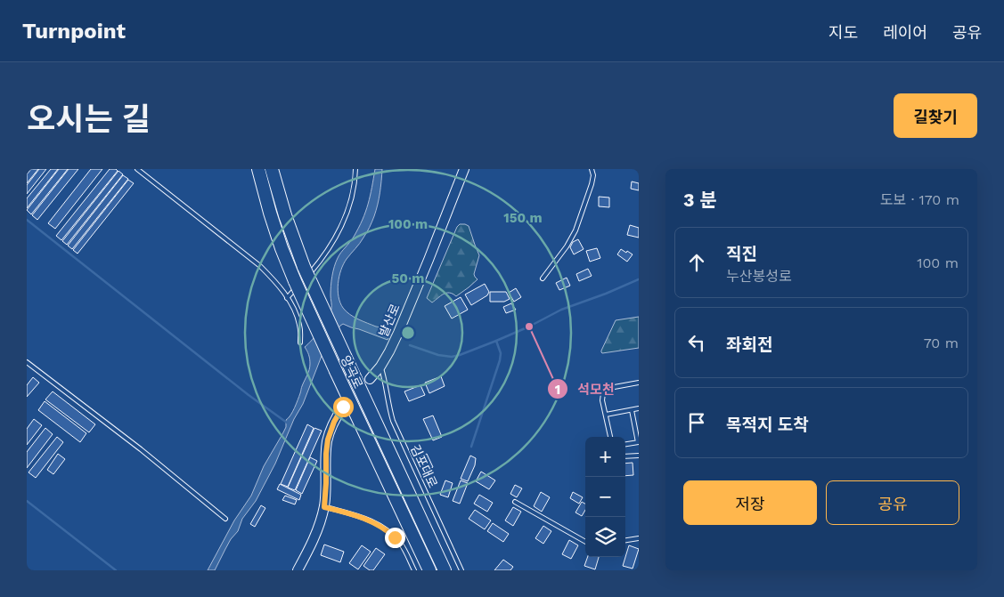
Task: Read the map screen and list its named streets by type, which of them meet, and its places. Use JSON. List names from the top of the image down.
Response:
{
  "streets": {
    "highway": ["양곡로"],
    "street": ["발산로"],
    "lane": ["김포대로"]
  },
  "crossings": [
    ["발산로", "김포대로"]
  ],
  "places": ["석모천"],
  "page": {
    "header": "Turnpoint",
    "nav": ["지도", "레이어", "공유"],
    "title": "오시는 길",
    "buttons": [
      "길찾기",
      ["저장", "공유"]
    ],
    "heading": ["3 분", "도보 · 170 m"],
    "list": [
      ["직진", "누산봉성로", "100 m"],
      ["좌회전", "70 m"],
      "목적지 도착"
    ],
    "map_buttons": ["+", "−"]
  },
  "rings": ["150 m", "100 m", "50 m"]
}
